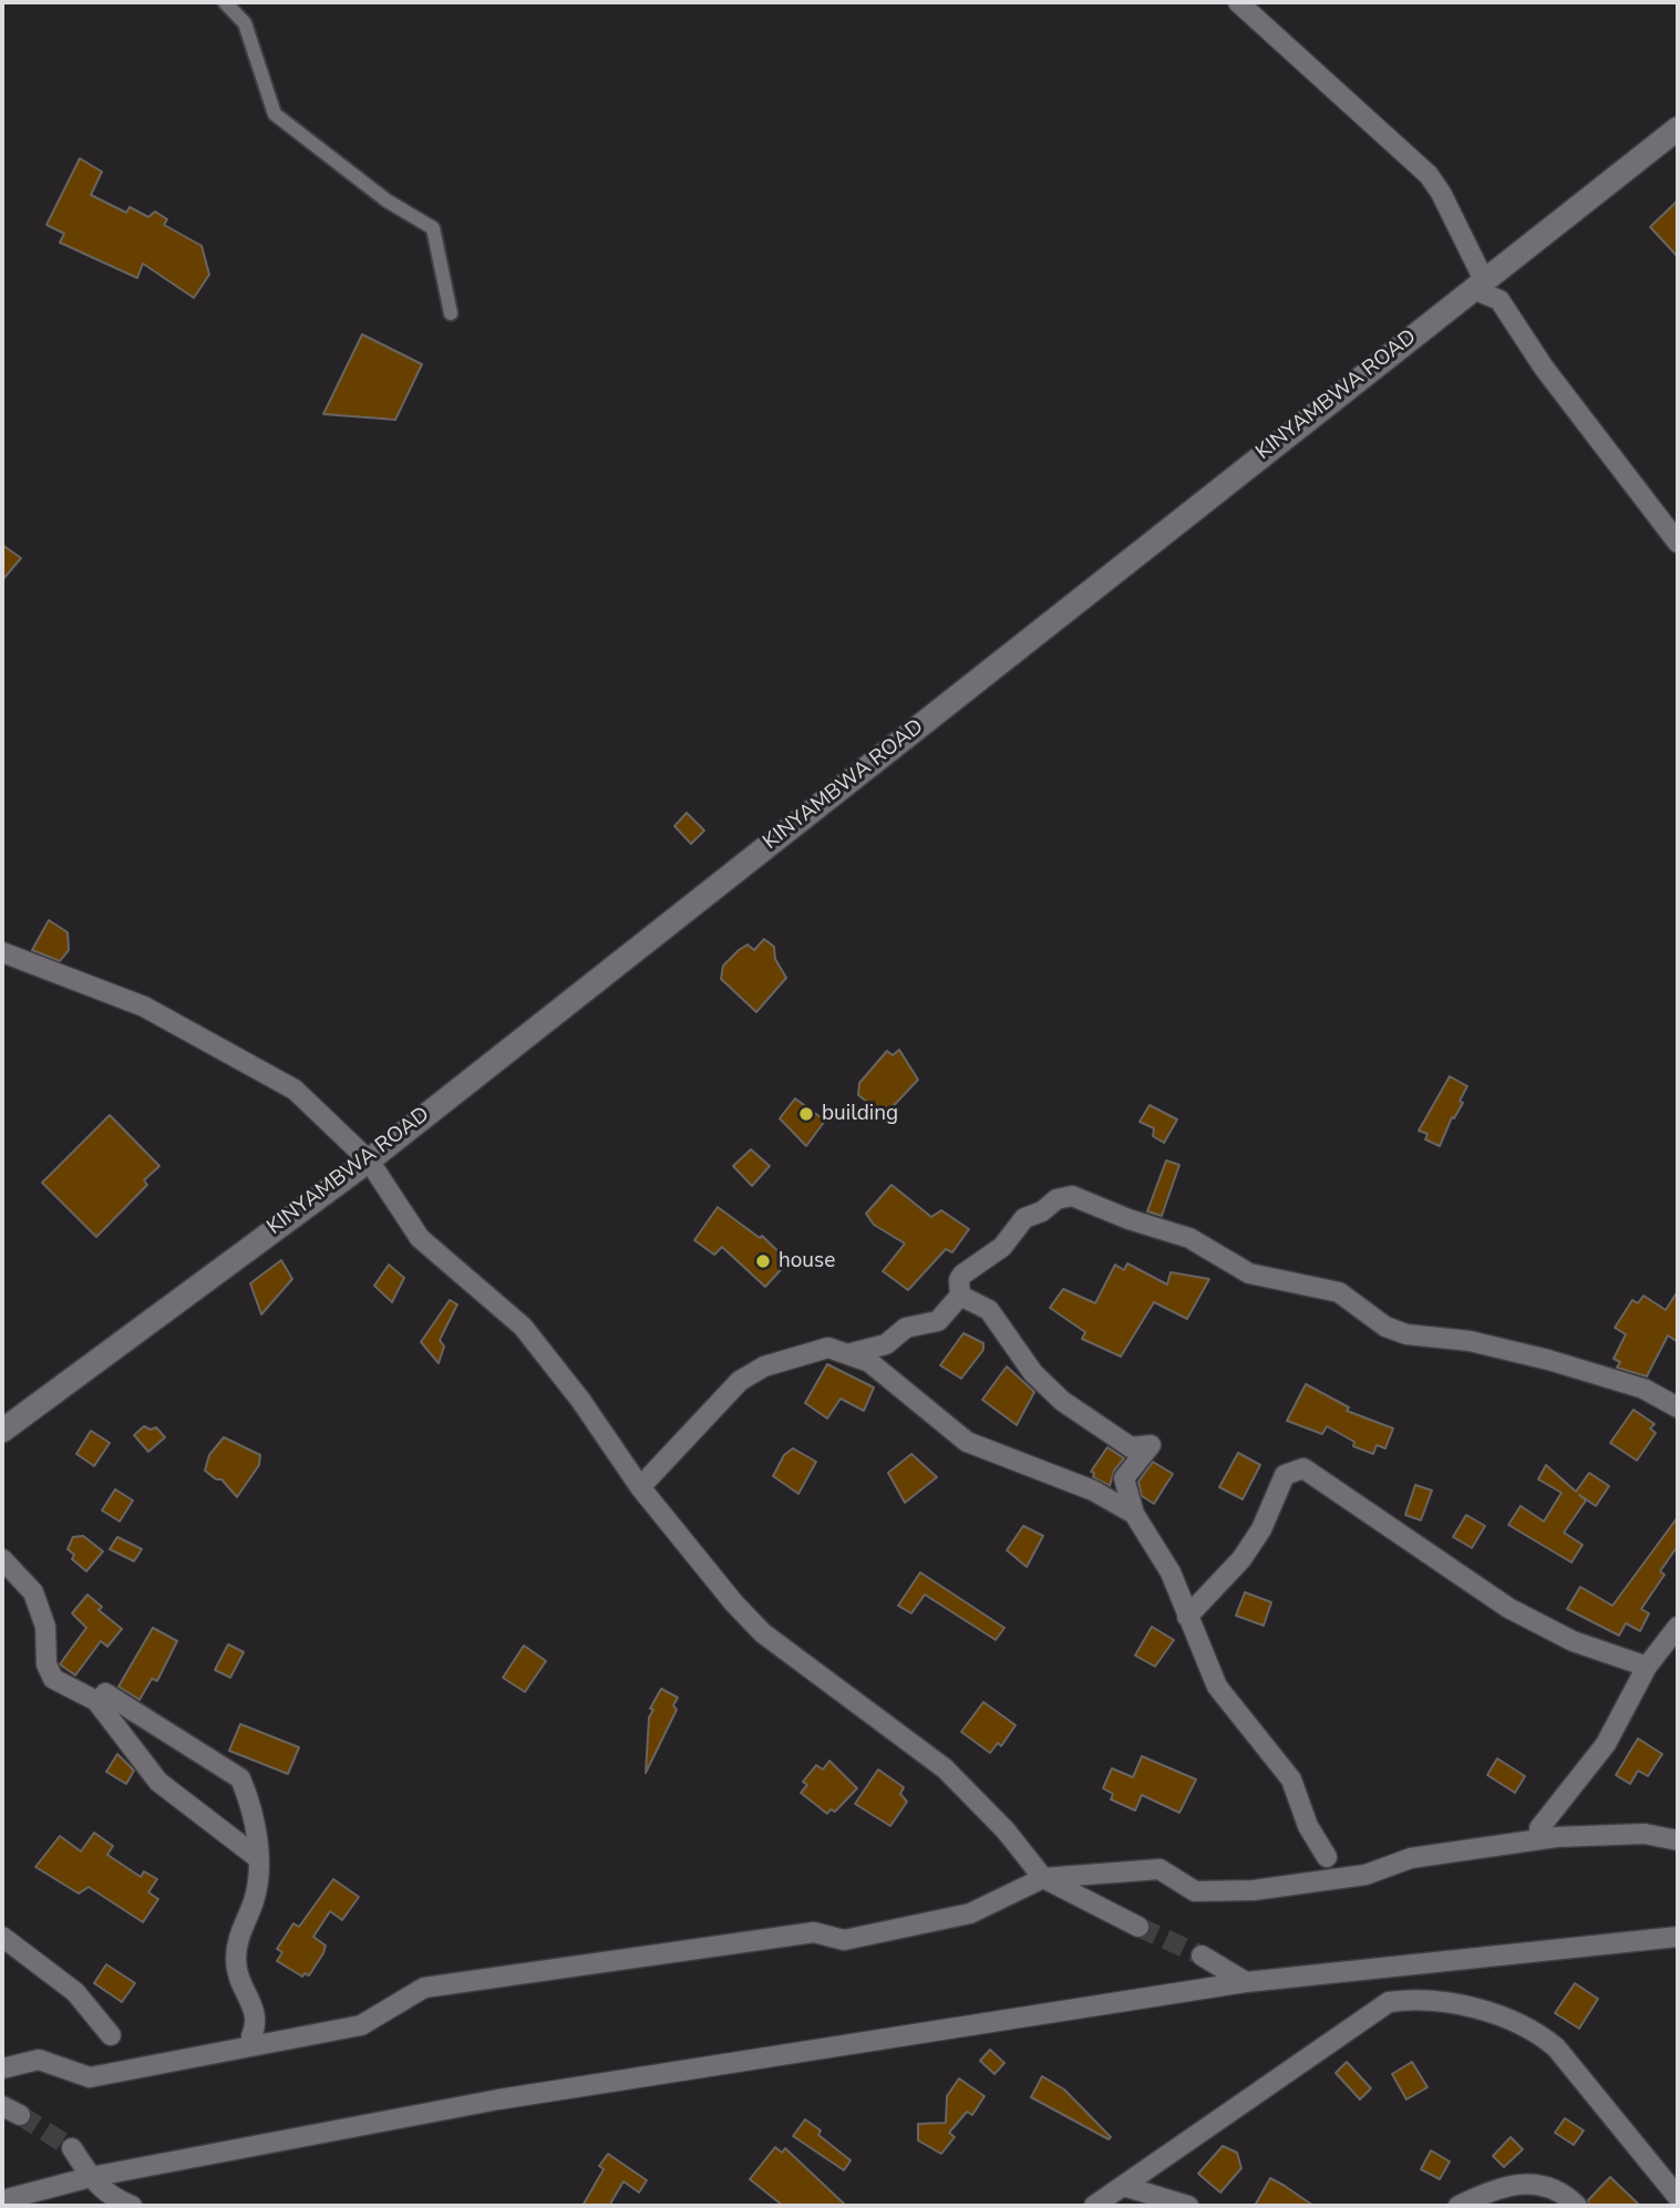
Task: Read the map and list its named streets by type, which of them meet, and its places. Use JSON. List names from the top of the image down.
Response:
{
  "streets": {
    "street": ["KINYAMBWA ROAD"]
  },
  "places": ["building", "house"]
}
